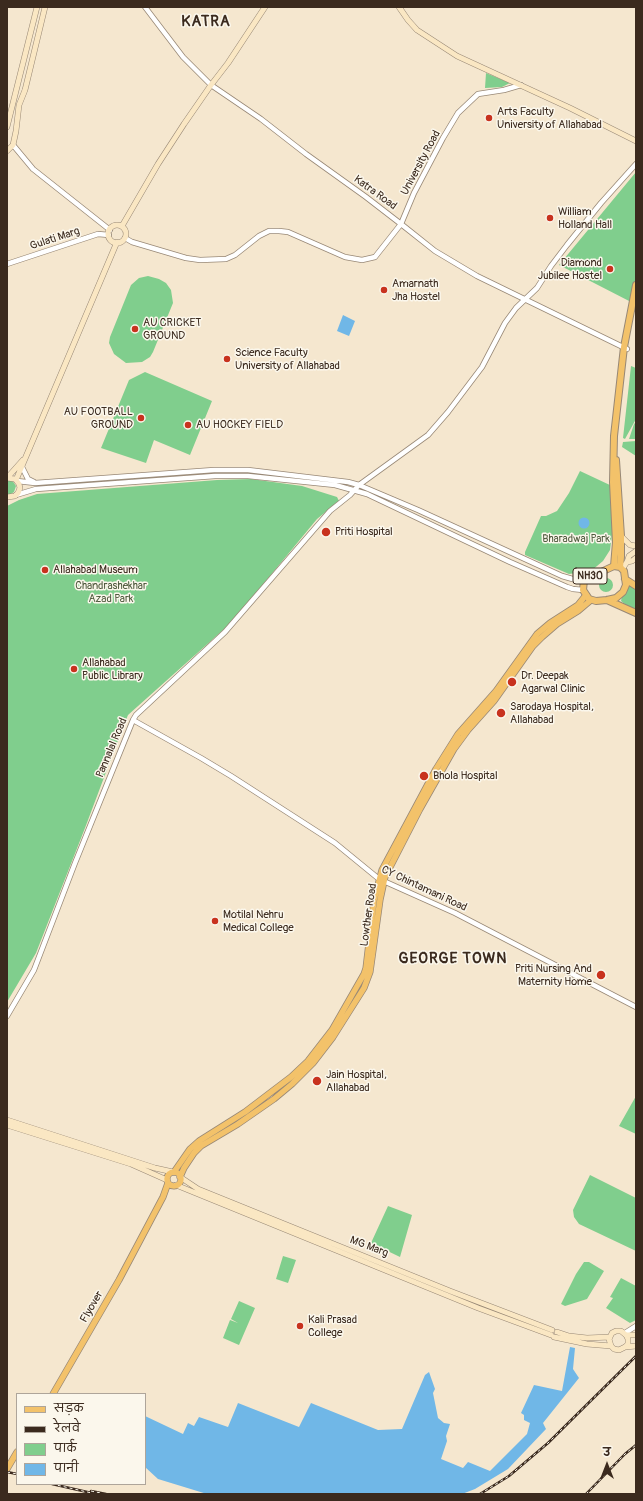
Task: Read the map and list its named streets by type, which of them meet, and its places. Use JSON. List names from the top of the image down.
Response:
{
  "streets": {
    "highway": ["NH30"],
    "main road": ["Lowther Road", "MG Marg", "Flyover"],
    "street": [
      "University Road",
      "Katra Road",
      "Gulati Marg",
      "Pannalal Road",
      "CY Chintamani Road"
    ]
  },
  "crossings": [
    ["University Road", "Katra Road"],
    ["University Road", "Gulati Marg"],
    ["Katra Road", "NH30"],
    ["Katra Road", "Pannalal Road"],
    ["NH30", "Lowther Road"],
    ["Pannalal Road", "CY Chintamani Road"],
    ["CY Chintamani Road", "Lowther Road"],
    ["Lowther Road", "MG Marg"],
    ["Lowther Road", "Flyover"]
  ],
  "districts": ["KATRA", "GEORGE TOWN"],
  "parks": ["Bharadwaj Park", "Chandrashekhar Azad Park"],
  "places": [
    "Arts Faculty University of Allahabad",
    "William Holland Hall",
    "Diamond Jubilee Hostel",
    "Amarnath Jha Hostel",
    "AU CRICKET GROUND",
    "Science Faculty University of Allahabad",
    "AU FOOTBALL GROUND",
    "AU HOCKEY FIELD",
    "Priti Hospital",
    "Allahabad Museum",
    "Allahabad Public Library",
    "Dr. Deepak Agarwal Clinic",
    "Sarodaya Hospital, Allahabad",
    "Bhola Hospital",
    "Motilal Nehru Medical College",
    "Priti Nursing And Maternity Home",
    "Jain Hospital, Allahabad",
    "Kali Prasad College"
  ],
  "legend": [
    "सड़क",
    "रेलवे",
    "पार्क",
    "पानी"
  ],
  "north": "top"
}
